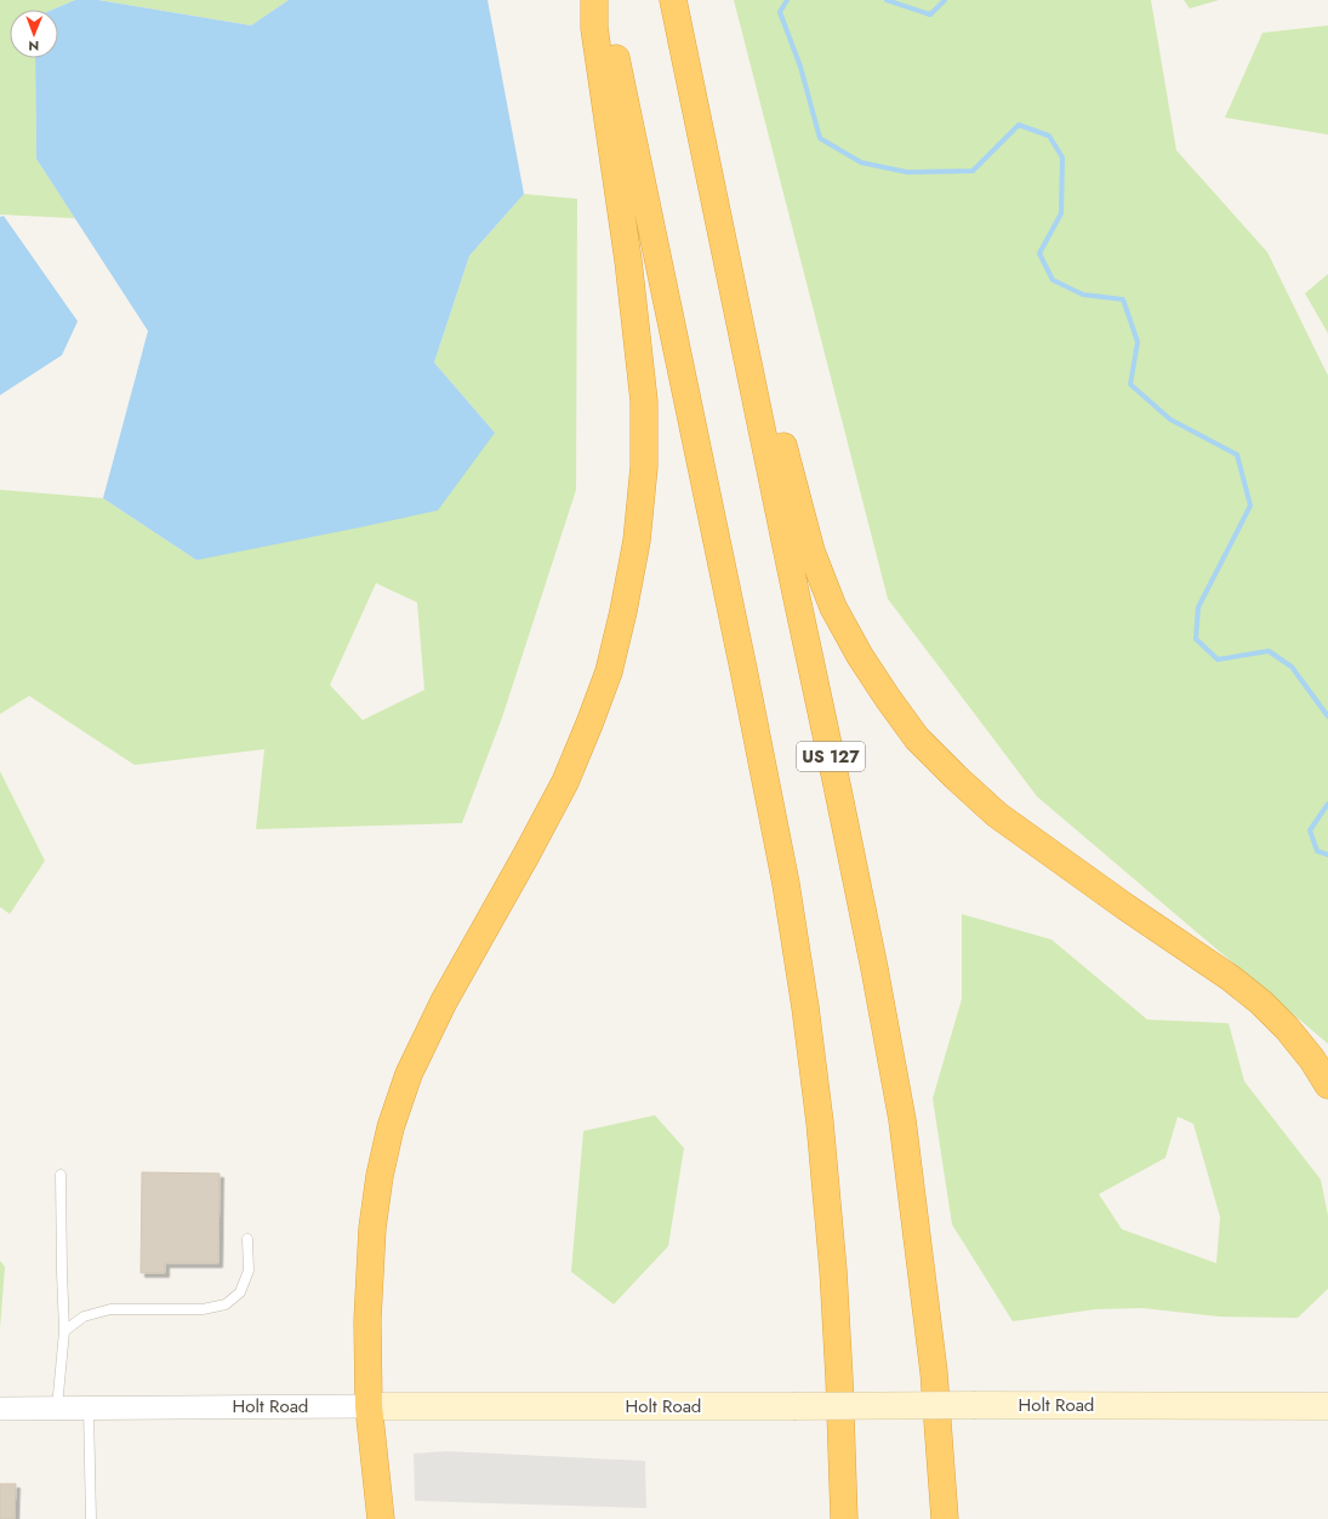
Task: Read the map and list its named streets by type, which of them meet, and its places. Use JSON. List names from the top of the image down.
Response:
{
  "streets": {
    "highway": ["US 127"],
    "main road": ["Holt Road"]
  },
  "north": "bottom"
}
